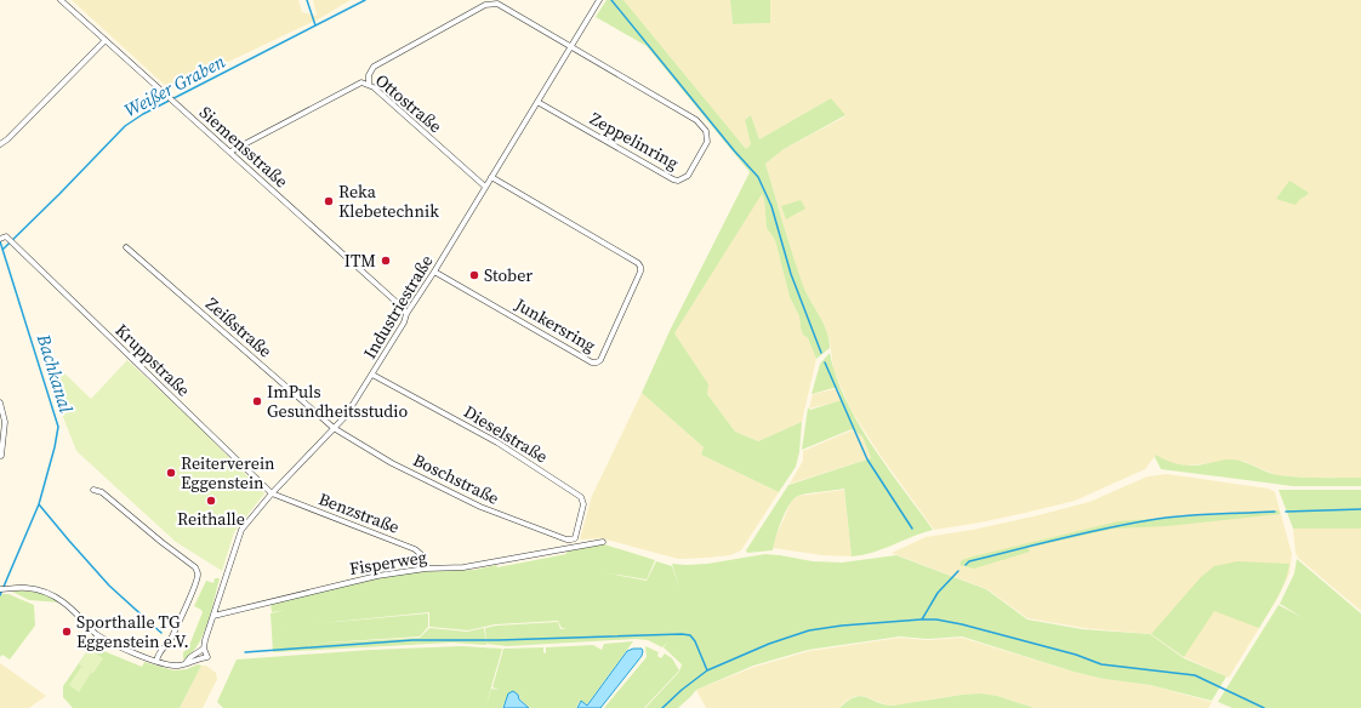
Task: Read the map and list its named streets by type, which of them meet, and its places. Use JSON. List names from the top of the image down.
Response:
{
  "streets": {
    "street": [
      "Ottostraße",
      "Zeppelinring",
      "Siemensstraße",
      "Industriestraße",
      "Junkersring",
      "Zeißstraße",
      "Kruppstraße",
      "Dieselstraße",
      "Boschstraße",
      "Benzstraße",
      "Fisperweg"
    ]
  },
  "crossings": [
    ["Ottostraße", "Zeppelinring"],
    ["Ottostraße", "Siemensstraße"],
    ["Ottostraße", "Industriestraße"],
    ["Zeppelinring", "Industriestraße"],
    ["Siemensstraße", "Industriestraße"],
    ["Industriestraße", "Junkersring"],
    ["Industriestraße", "Zeißstraße"],
    ["Industriestraße", "Kruppstraße"],
    ["Industriestraße", "Dieselstraße"],
    ["Industriestraße", "Boschstraße"],
    ["Industriestraße", "Benzstraße"],
    ["Industriestraße", "Fisperweg"],
    ["Zeißstraße", "Boschstraße"],
    ["Kruppstraße", "Benzstraße"],
    ["Dieselstraße", "Boschstraße"],
    ["Benzstraße", "Fisperweg"]
  ],
  "water": ["Weißer Graben", "Bachkanal"],
  "places": [
    "Reka Klebetechnik",
    "ITM",
    "Stober",
    "ImPuls Gesundheitsstudio",
    "Reiterverein Eggenstein",
    "Reithalle",
    "Sporthalle TG Eggenstein e.V."
  ]
}
